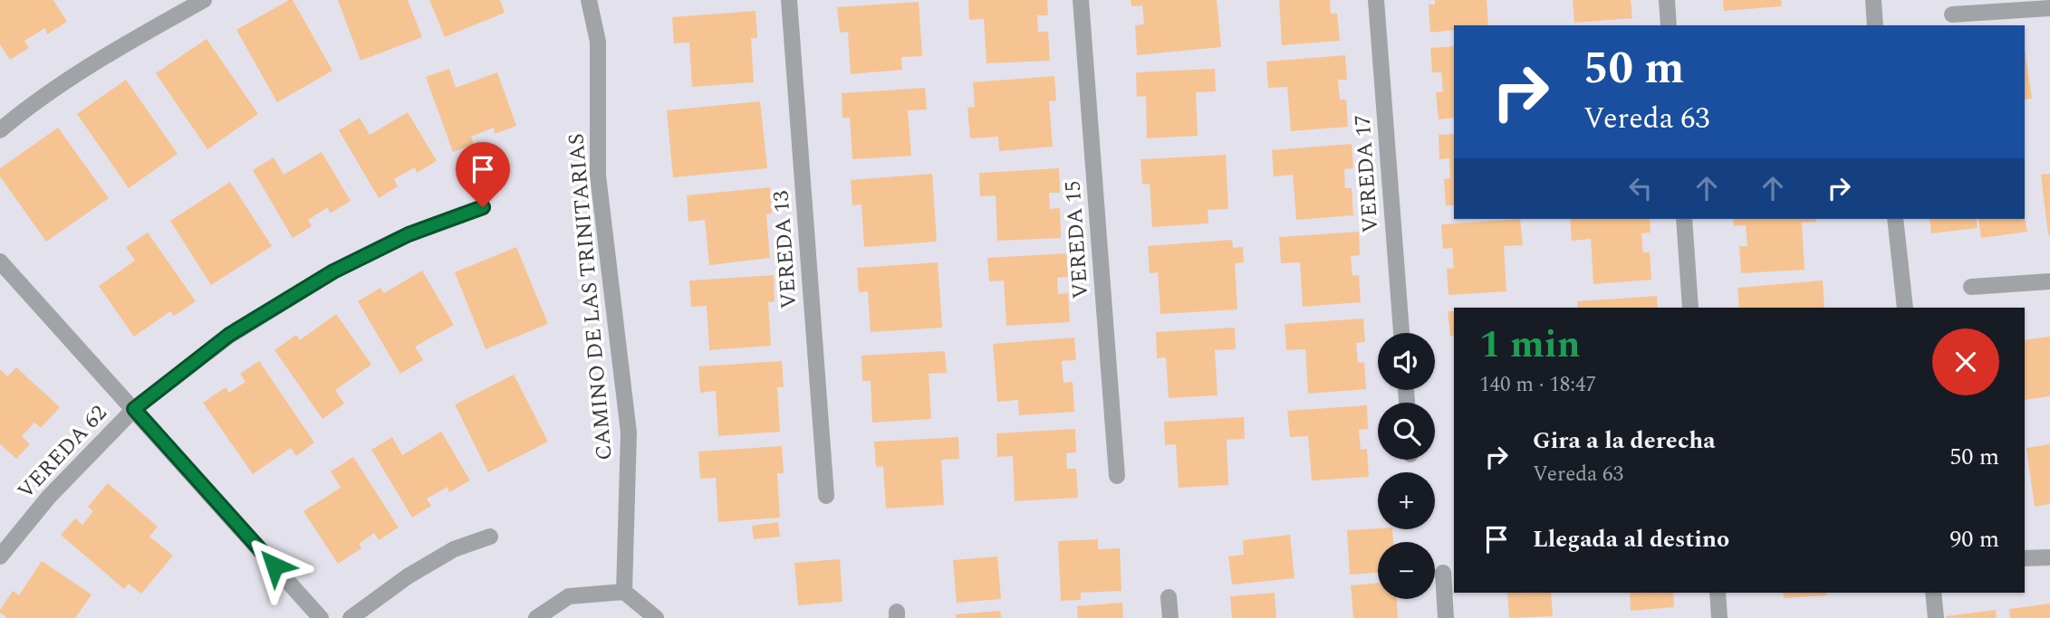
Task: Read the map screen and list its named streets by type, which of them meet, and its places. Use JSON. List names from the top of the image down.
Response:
{
  "streets": {
    "street": [
      "VEREDA 17",
      "VEREDA 15",
      "VEREDA 13",
      "CAMINO DE LAS TRINITARIAS",
      "VEREDA 62"
    ]
  },
  "page": {
    "turn": ["50 m", "Vereda 63"],
    "heading": ["1 min", "140 m · 18:47"],
    "map_buttons": ["+", "−"],
    "list": [
      {
        "name": "Gira a la derecha",
        "note": "Vereda 63",
        "value": "50 m"
      },
      {
        "name": "Llegada al destino",
        "value": "90 m"
      }
    ]
  }
}
